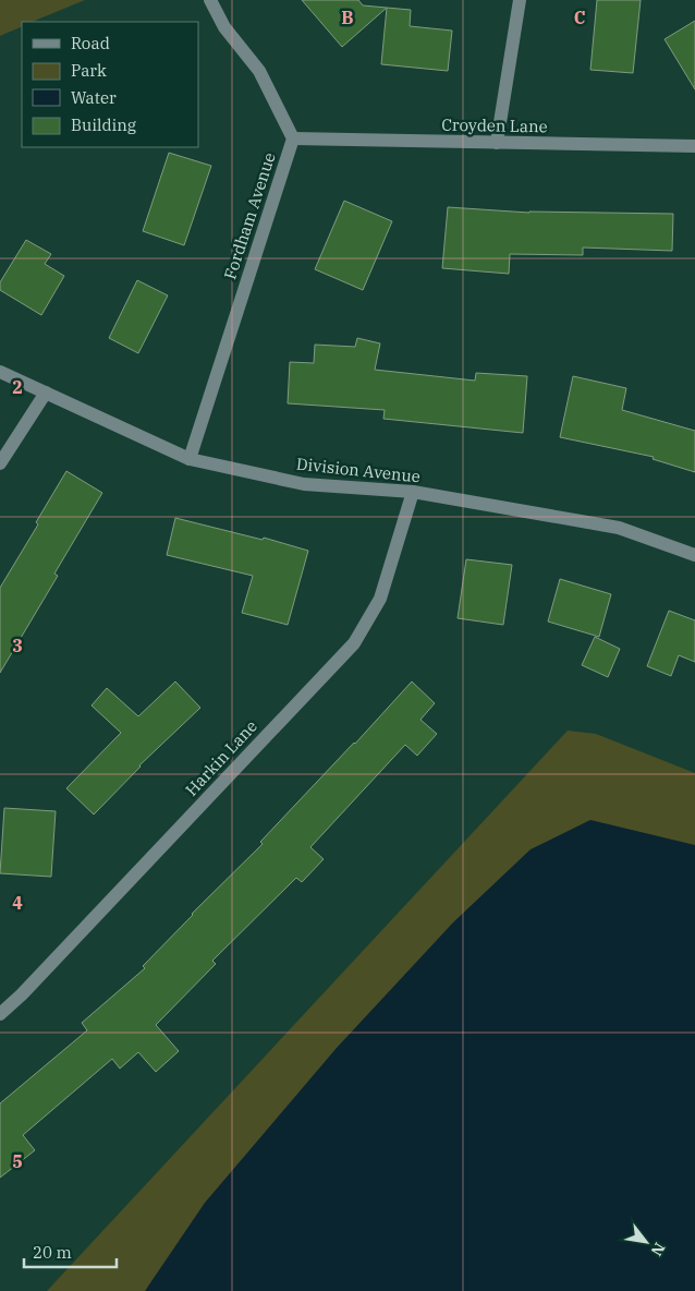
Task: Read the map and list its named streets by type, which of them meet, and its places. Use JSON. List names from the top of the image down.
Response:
{
  "streets": {
    "street": [
      "Croyden Lane",
      "Fordham Avenue",
      "Division Avenue",
      "Harkin Lane"
    ]
  },
  "crossings": [
    ["Croyden Lane", "Fordham Avenue"],
    ["Fordham Avenue", "Division Avenue"],
    ["Division Avenue", "Harkin Lane"]
  ],
  "legend": [
    "Road",
    "Park",
    "Water",
    "Building"
  ],
  "scale_bar": "20 m",
  "north": "bottom right",
  "grid": {
    "columns": ["B", "C"],
    "rows": [
      "2",
      "3",
      "4",
      "5"
    ]
  }
}
